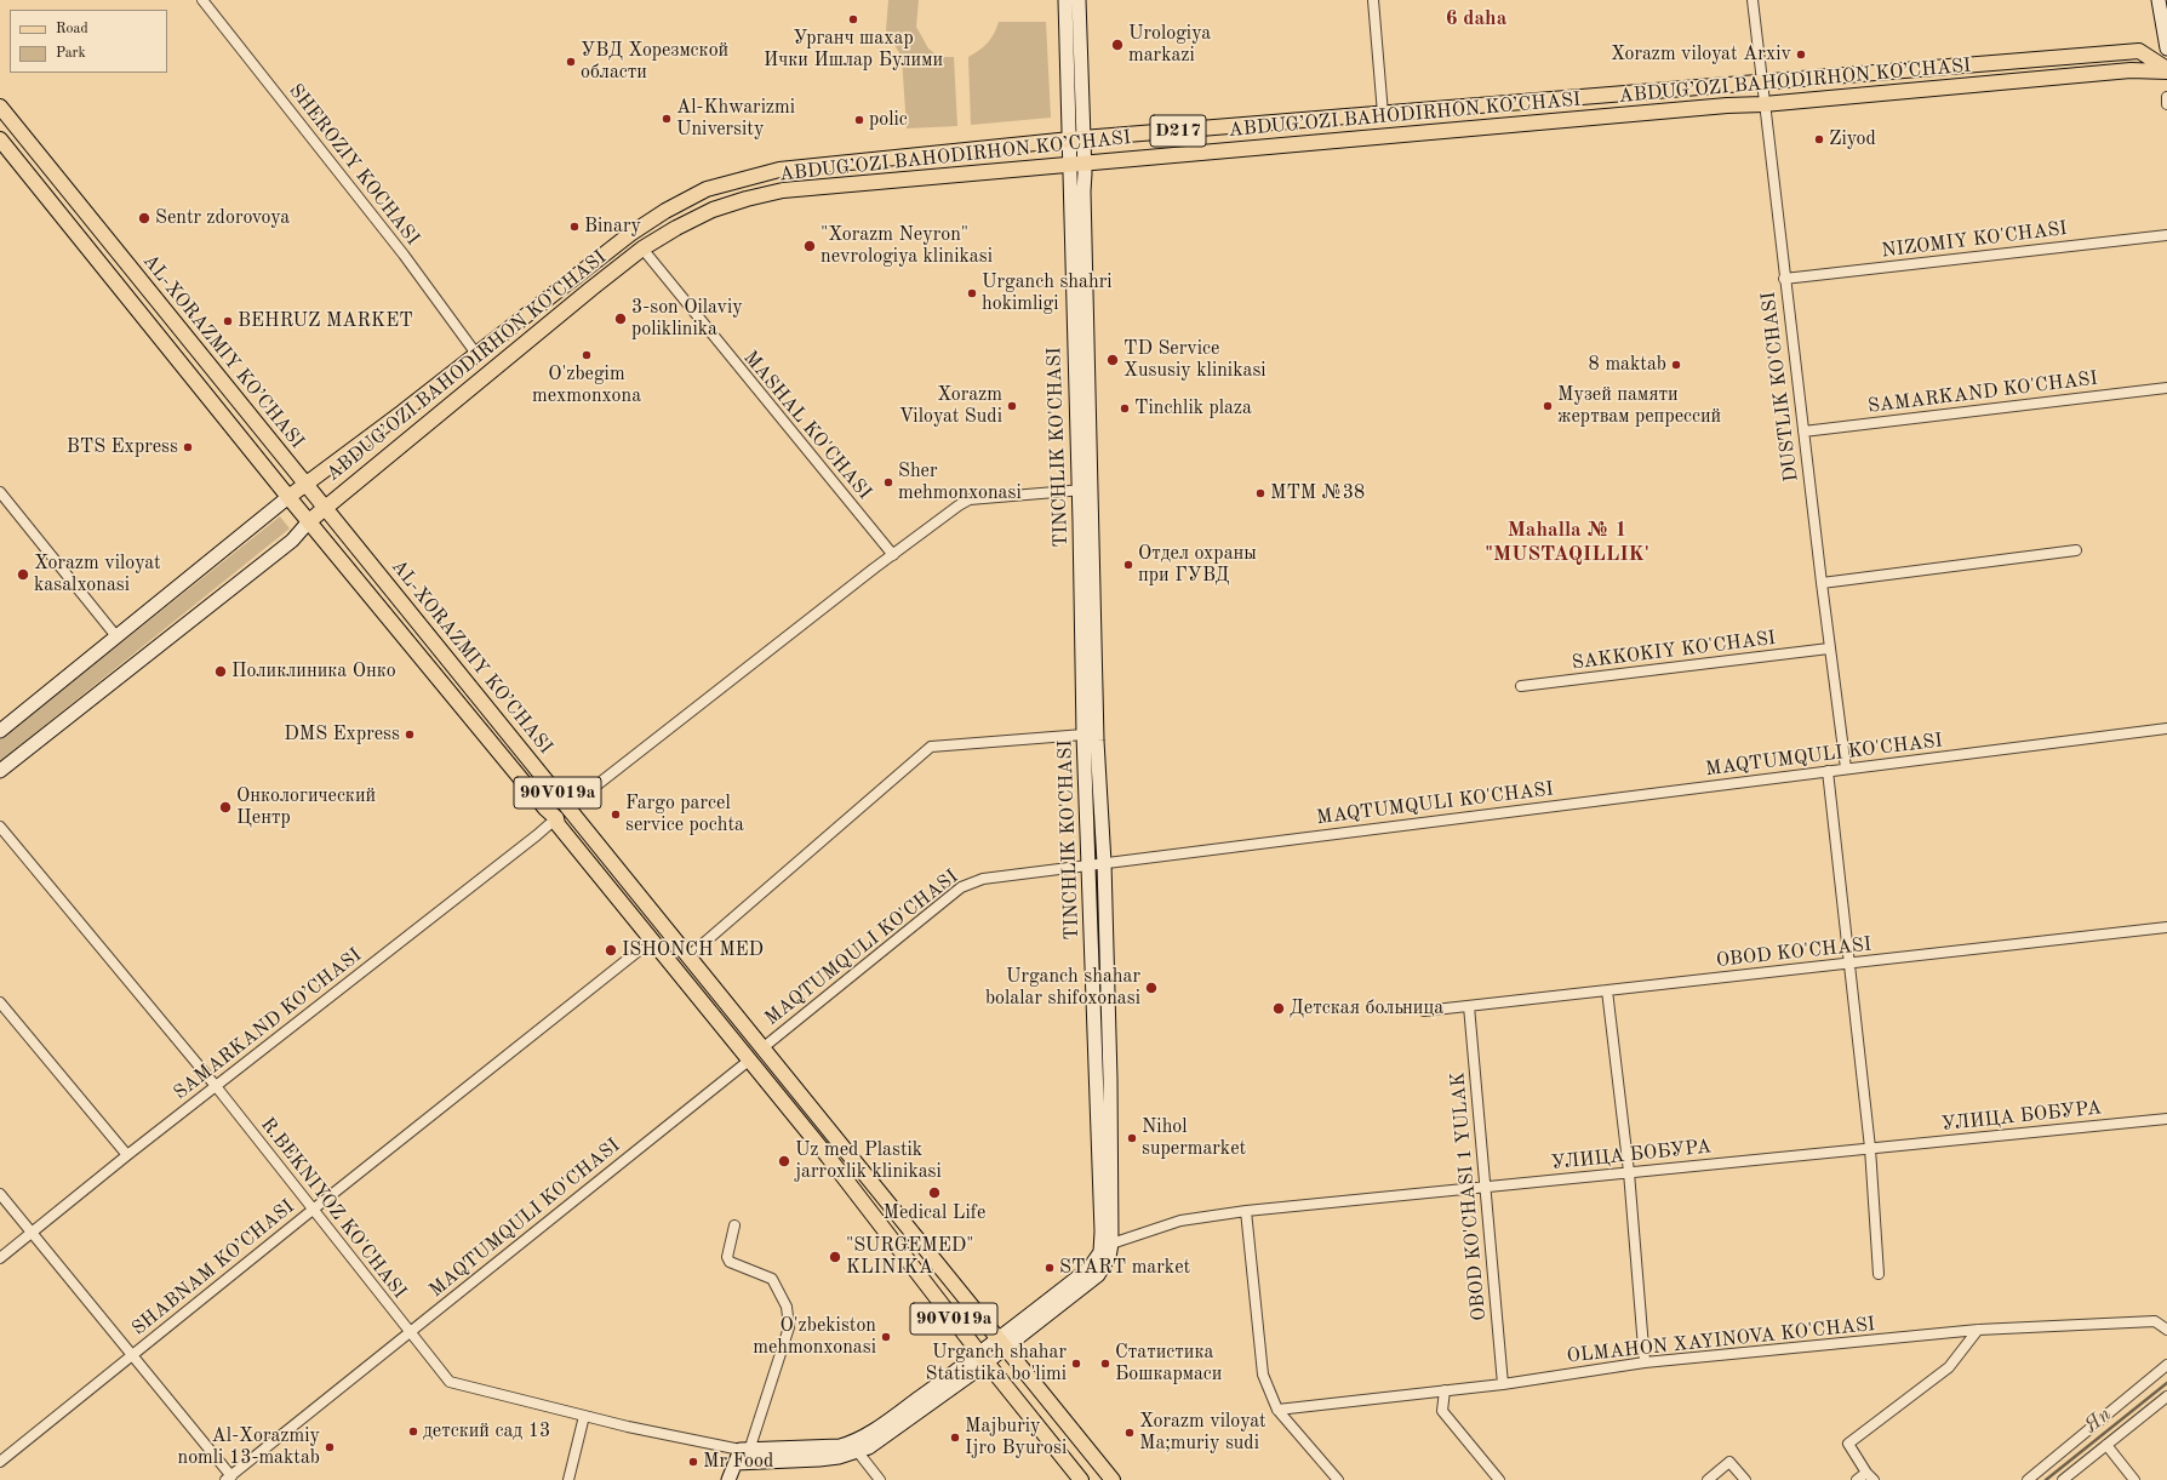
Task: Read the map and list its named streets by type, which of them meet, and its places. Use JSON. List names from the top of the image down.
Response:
{
  "streets": {
    "main road": [
      "ABDUG’OZI BAHODIRHON KO’CHASI",
      "D217",
      "AL-XORAZMIY KO’CHASI",
      "TINCHLIK KO'CHASI",
      "90V019a"
    ],
    "street": [
      "SHEROZIY KOCHASI",
      "NIZOMIY KO'CHASI",
      "DUSTLIK KO'CHASI",
      "SAMARKAND KO'CHASI",
      "MASHAL KO'CHASI",
      "SAKKOKIY KO'CHASI",
      "MAQTUMQULI KO'CHASI",
      "OBOD KO'CHASI",
      "SAMARKAND KO’CHASI",
      "УЛИЦА БОБУРА",
      "OBOD KO'CHASI 1 YULAK",
      "R.BEKNIYOZ KO'CHASI",
      "SHABNAM KO’CHASI",
      "OLMAHON XAYINOVA KO'CHASI"
    ]
  },
  "crossings": [
    ["ABDUG’OZI BAHODIRHON KO’CHASI", "SHEROZIY KOCHASI"],
    ["ABDUG’OZI BAHODIRHON KO’CHASI", "AL-XORAZMIY KO’CHASI"],
    ["ABDUG’OZI BAHODIRHON KO’CHASI", "DUSTLIK KO'CHASI"],
    ["ABDUG’OZI BAHODIRHON KO’CHASI", "MASHAL KO'CHASI"],
    ["ABDUG’OZI BAHODIRHON KO’CHASI", "TINCHLIK KO'CHASI"],
    ["NIZOMIY KO'CHASI", "DUSTLIK KO'CHASI"],
    ["AL-XORAZMIY KO’CHASI", "TINCHLIK KO'CHASI"],
    ["AL-XORAZMIY KO’CHASI", "MAQTUMQULI KO'CHASI"],
    ["AL-XORAZMIY KO’CHASI", "SAMARKAND KO’CHASI"],
    ["AL-XORAZMIY KO’CHASI", "SHABNAM KO’CHASI"],
    ["DUSTLIK KO'CHASI", "SAMARKAND KO'CHASI"],
    ["DUSTLIK KO'CHASI", "SAKKOKIY KO'CHASI"],
    ["DUSTLIK KO'CHASI", "MAQTUMQULI KO'CHASI"],
    ["TINCHLIK KO'CHASI", "MAQTUMQULI KO'CHASI"],
    ["TINCHLIK KO'CHASI", "УЛИЦА БОБУРА"],
    ["TINCHLIK KO'CHASI", "R.BEKNIYOZ KO'CHASI"],
    ["MAQTUMQULI KO'CHASI", "R.BEKNIYOZ KO'CHASI"],
    ["OBOD KO'CHASI", "OBOD KO'CHASI 1 YULAK"],
    ["SAMARKAND KO’CHASI", "R.BEKNIYOZ KO'CHASI"],
    ["УЛИЦА БОБУРА", "OBOD KO'CHASI 1 YULAK"],
    ["OBOD KO'CHASI 1 YULAK", "OLMAHON XAYINOVA KO'CHASI"],
    ["R.BEKNIYOZ KO'CHASI", "SHABNAM KO’CHASI"]
  ],
  "districts": ["6 daha", "Mahalla № 1 \"MUSTAQILLIK'"],
  "water": ["Яп"],
  "places": [
    "Урганч шахар Ички Ишлар Булими",
    "Urologiya markazi",
    "Xorazm viloyat Arxiv",
    "УВД Хорезмской области",
    "Al-Khwarizmi University",
    "polic",
    "Ziyod",
    "Sentr zdorovoya",
    "Binary",
    "\"Xorazm Neyron\" nevrologiya klinikasi",
    "Urganch shahri hokimligi",
    "3-son Oilaviy poliklinika",
    "BEHRUZ MARKET",
    "O'zbegim mexmonxona",
    "TD Service Xususiy klinikasi",
    "8 maktab",
    "Xorazm Viloyat Sudi",
    "Музей памяти жертвам репрессий",
    "Tinchlik plaza",
    "BTS Express",
    "Sher mehmonxonasi",
    "МТМ №38",
    "Отдел охраны при ГУВД",
    "Xorazm viloyat kasalxonasi",
    "Поликлиника Онко",
    "DMS Express",
    "Онкологический Центр",
    "Fargo parcel service pochta",
    "ISHONCH MED",
    "Urganch shahar bolalar shifoxonasi",
    "Детская больница",
    "Nihol supermarket",
    "Uz med Plastik jarroxlik klinikasi",
    "Medical Life",
    "\"SURGEMED\" KLINIKA",
    "START market",
    "O'zbekiston mehmonxonasi",
    "Urganch shahar Statistika bo'limi",
    "Статистика Бошкармаси",
    "детский сад 13",
    "Xorazm viloyat Ma;muriy sudi",
    "Majburiy Ijro Byurosi",
    "Аl-Xоrаzmiy nоmli 13-mаktаb",
    "Mr Food"
  ],
  "legend": ["Road", "Park"]
}
